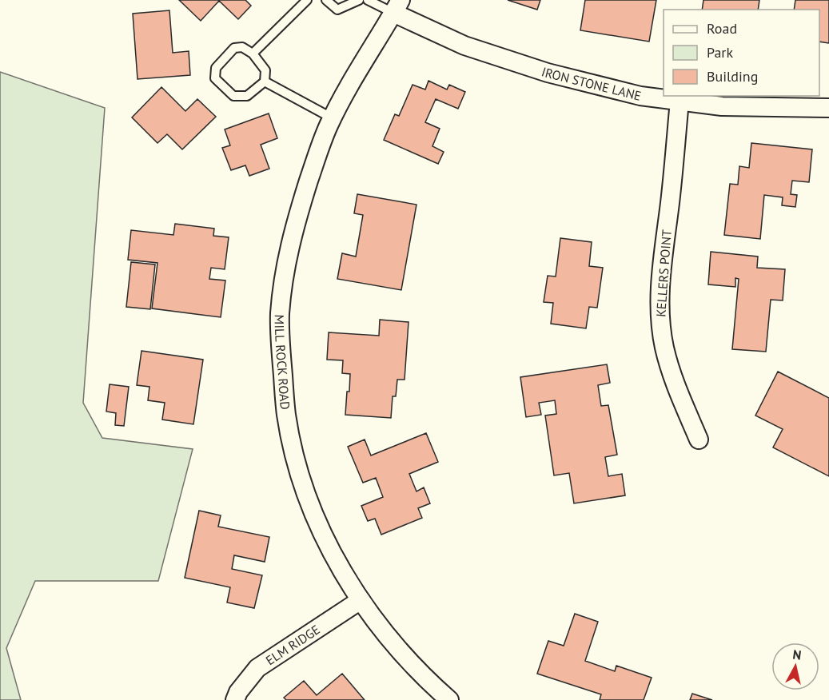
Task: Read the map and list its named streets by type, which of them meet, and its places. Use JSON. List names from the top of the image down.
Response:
{
  "streets": {
    "street": [
      "IRON STONE LANE",
      "KELLERS POINT",
      "MILL ROCK ROAD",
      "ELM RIDGE"
    ]
  },
  "crossings": [
    ["IRON STONE LANE", "KELLERS POINT"],
    ["IRON STONE LANE", "MILL ROCK ROAD"],
    ["MILL ROCK ROAD", "ELM RIDGE"]
  ],
  "legend": ["Road", "Park", "Building"],
  "north": "top"
}
